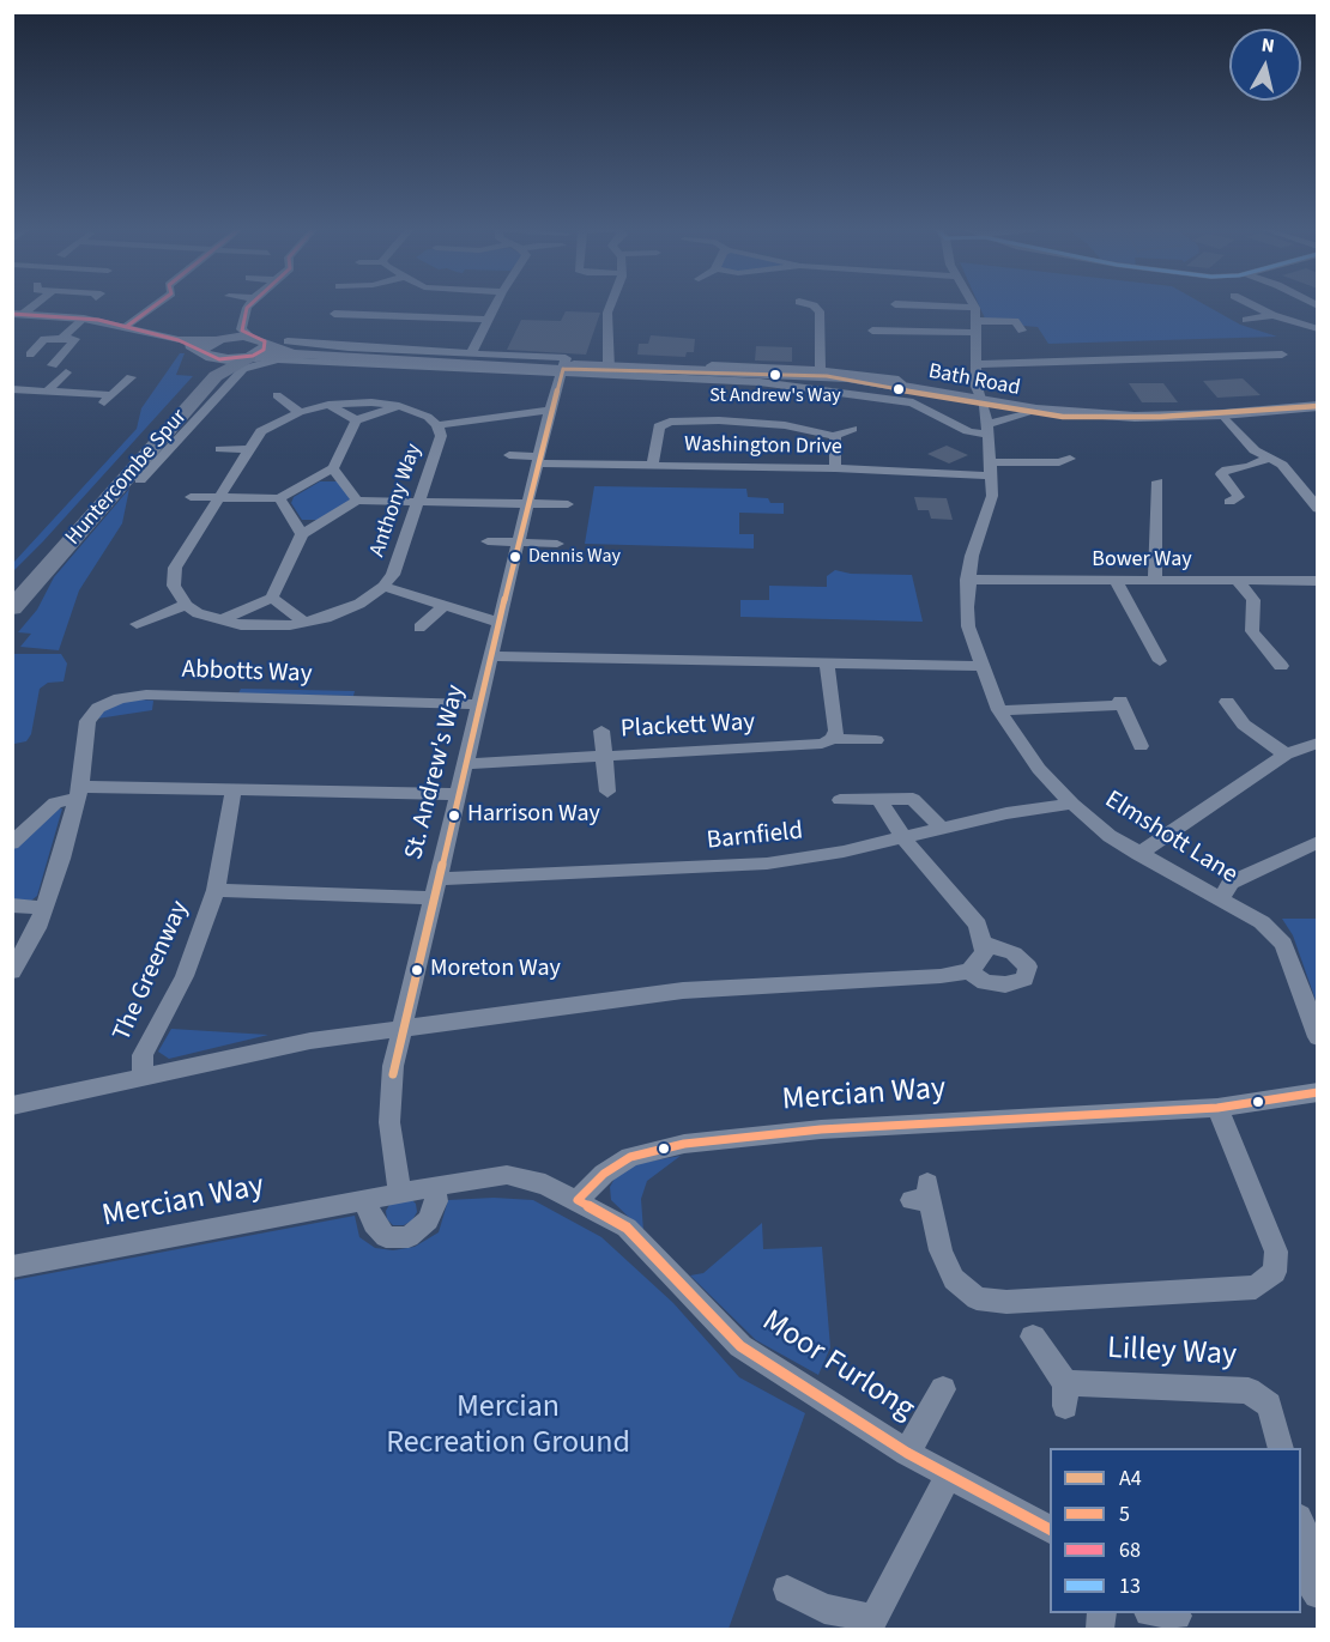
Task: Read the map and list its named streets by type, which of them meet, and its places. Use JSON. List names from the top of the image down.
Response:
{
  "streets": {
    "highway": ["Huntercombe Spur"],
    "main road": ["Bath Road"],
    "street": [
      "Washington Drive",
      "Anthony Way",
      "Bower Way",
      "Abbotts Way",
      "Plackett Way",
      "St. Andrew's Way",
      "Barnfield",
      "Elmshott Lane",
      "The Greenway",
      "Mercian Way",
      "Lilley Way",
      "Moor Furlong"
    ]
  },
  "crossings": [
    ["Bath Road", "Huntercombe Spur"],
    ["Bath Road", "St. Andrew's Way"],
    ["Bath Road", "Elmshott Lane"],
    ["Washington Drive", "St. Andrew's Way"],
    ["Washington Drive", "Elmshott Lane"],
    ["Bower Way", "Elmshott Lane"],
    ["Abbotts Way", "St. Andrew's Way"],
    ["Plackett Way", "St. Andrew's Way"],
    ["St. Andrew's Way", "Barnfield"],
    ["St. Andrew's Way", "The Greenway"],
    ["St. Andrew's Way", "Mercian Way"],
    ["Barnfield", "Elmshott Lane"],
    ["Barnfield", "The Greenway"],
    ["Mercian Way", "Moor Furlong"]
  ],
  "parks": ["Mercian Recreation Ground"],
  "places": [
    "St Andrew's Way",
    "Dennis Way",
    "Harrison Way",
    "Moreton Way"
  ],
  "lines": ["transit line 68", "transit line A4", "transit line 5"],
  "legend": [
    "A4",
    "5",
    "68",
    "13"
  ],
  "north": "top"
}
